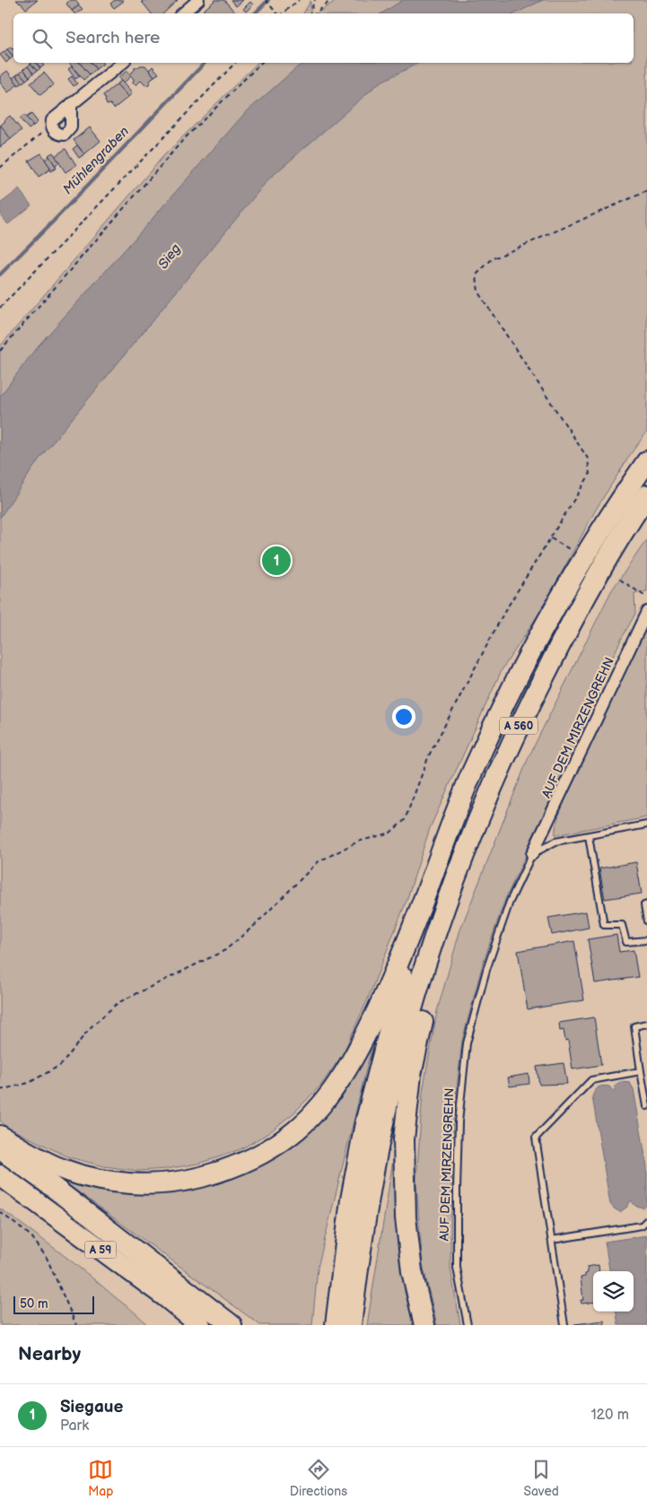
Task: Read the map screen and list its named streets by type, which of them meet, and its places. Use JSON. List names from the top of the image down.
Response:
{
  "streets": {
    "highway": ["A 560", "A 59"],
    "street": ["AUF DEM MIRZENGREHN"]
  },
  "water": ["Mühlengraben", "Sieg"],
  "scale_bar": "50 m",
  "page": {
    "search": "Search here",
    "pins": "1",
    "scale": "50 m",
    "heading": "Nearby",
    "list": [
      {
        "mark": "1",
        "name": "Siegaue",
        "note": "Park",
        "value": "120 m"
      }
    ],
    "nav": ["Map", "Directions", "Saved"]
  }
}
